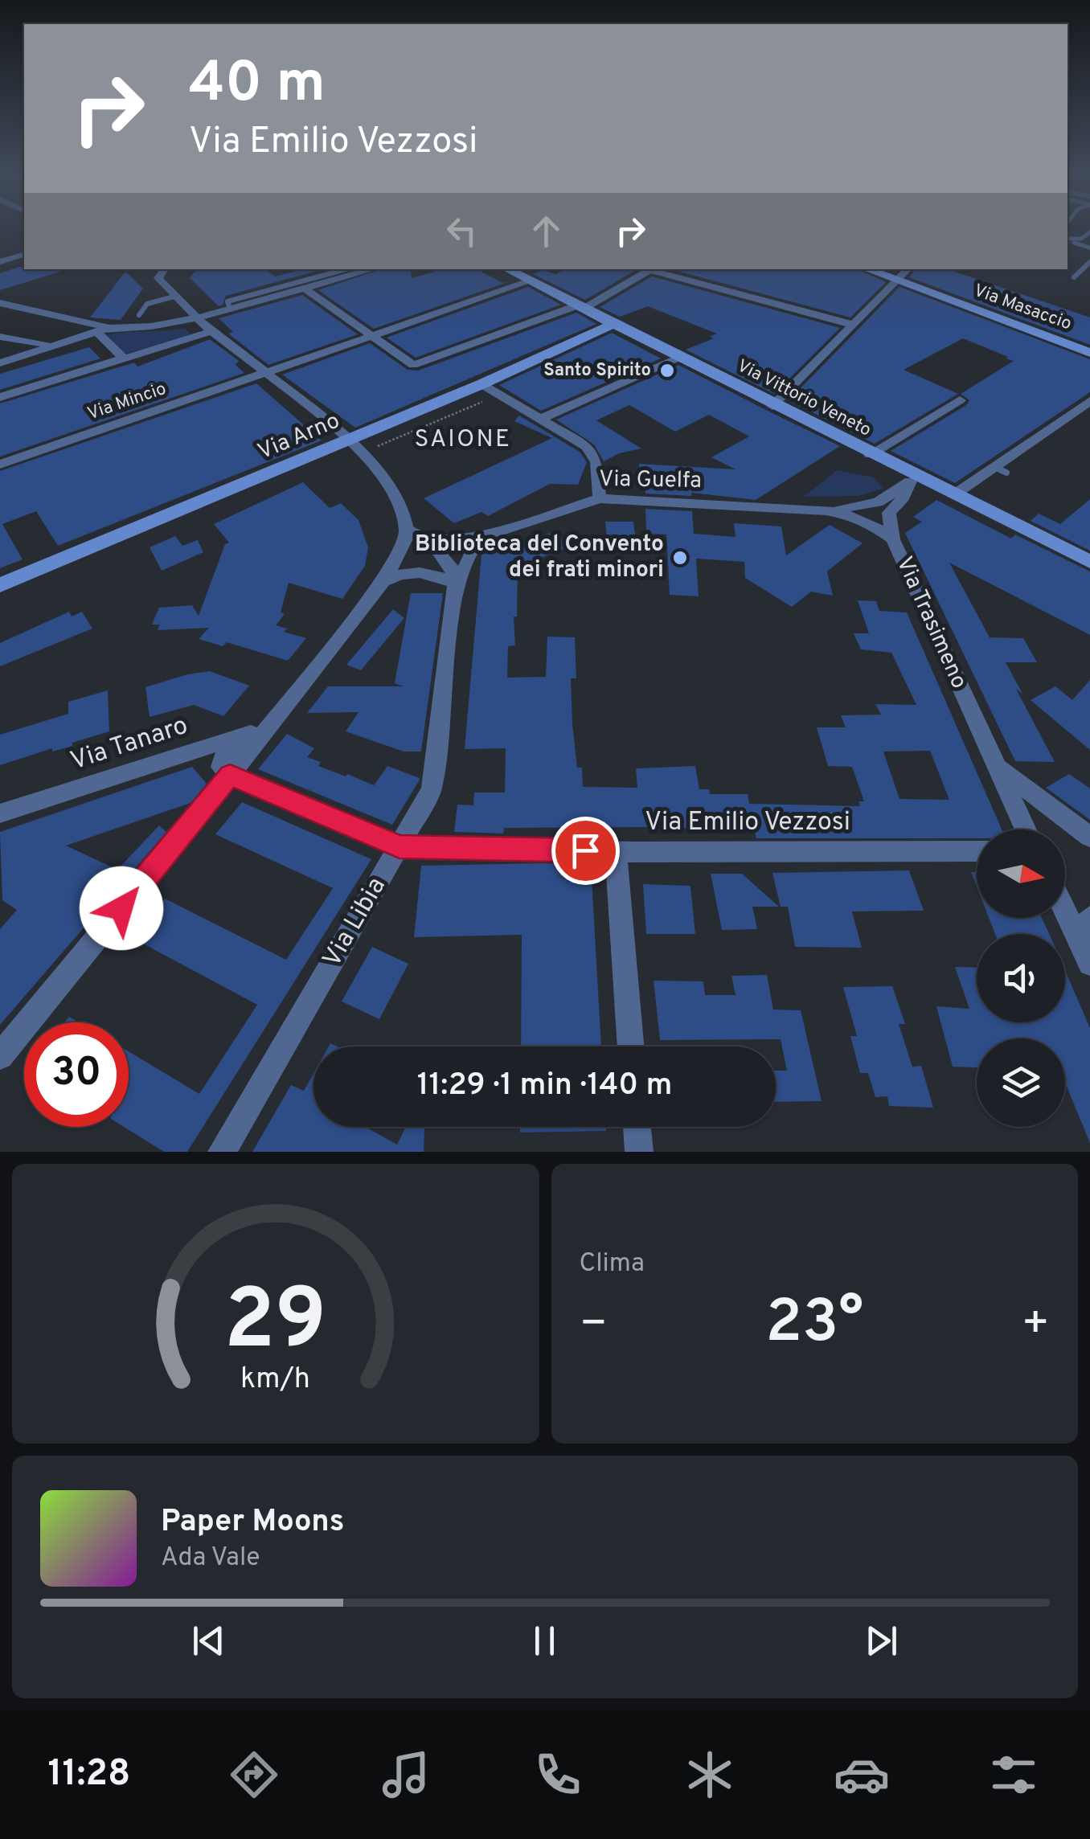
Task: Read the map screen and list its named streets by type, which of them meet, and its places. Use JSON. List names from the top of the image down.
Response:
{
  "streets": {
    "main road": ["Via Masaccio", "Via Vittorio Veneto", "Via Arno"],
    "street": [
      "Via Mincio",
      "Via Guelfa",
      "Via Trasimeno",
      "Via Tanaro",
      "Via Emilio Vezzosi",
      "Via Libia"
    ]
  },
  "crossings": [
    ["Via Vittorio Veneto", "Via Mincio"],
    ["Via Vittorio Veneto", "Via Arno"],
    ["Via Vittorio Veneto", "Via Trasimeno"],
    ["Via Guelfa", "Via Trasimeno"],
    ["Via Guelfa", "Via Libia"],
    ["Via Emilio Vezzosi", "Via Libia"]
  ],
  "districts": ["SAIONE"],
  "places": ["Santo Spirito", "Biblioteca del Convento dei frati minori"],
  "north": "right",
  "page": {
    "turn": ["40 m", "Via Emilio Vezzosi"],
    "limit": "30",
    "trip": "11:29 · 1 min · 140 m",
    "tile": "Clima",
    "heat": ["−", "23°", "+"],
    "song": ["Paper Moons", "Ada Vale"],
    "tabs": "11:28",
    "gauge": ["29", "km/h"]
  }
}
